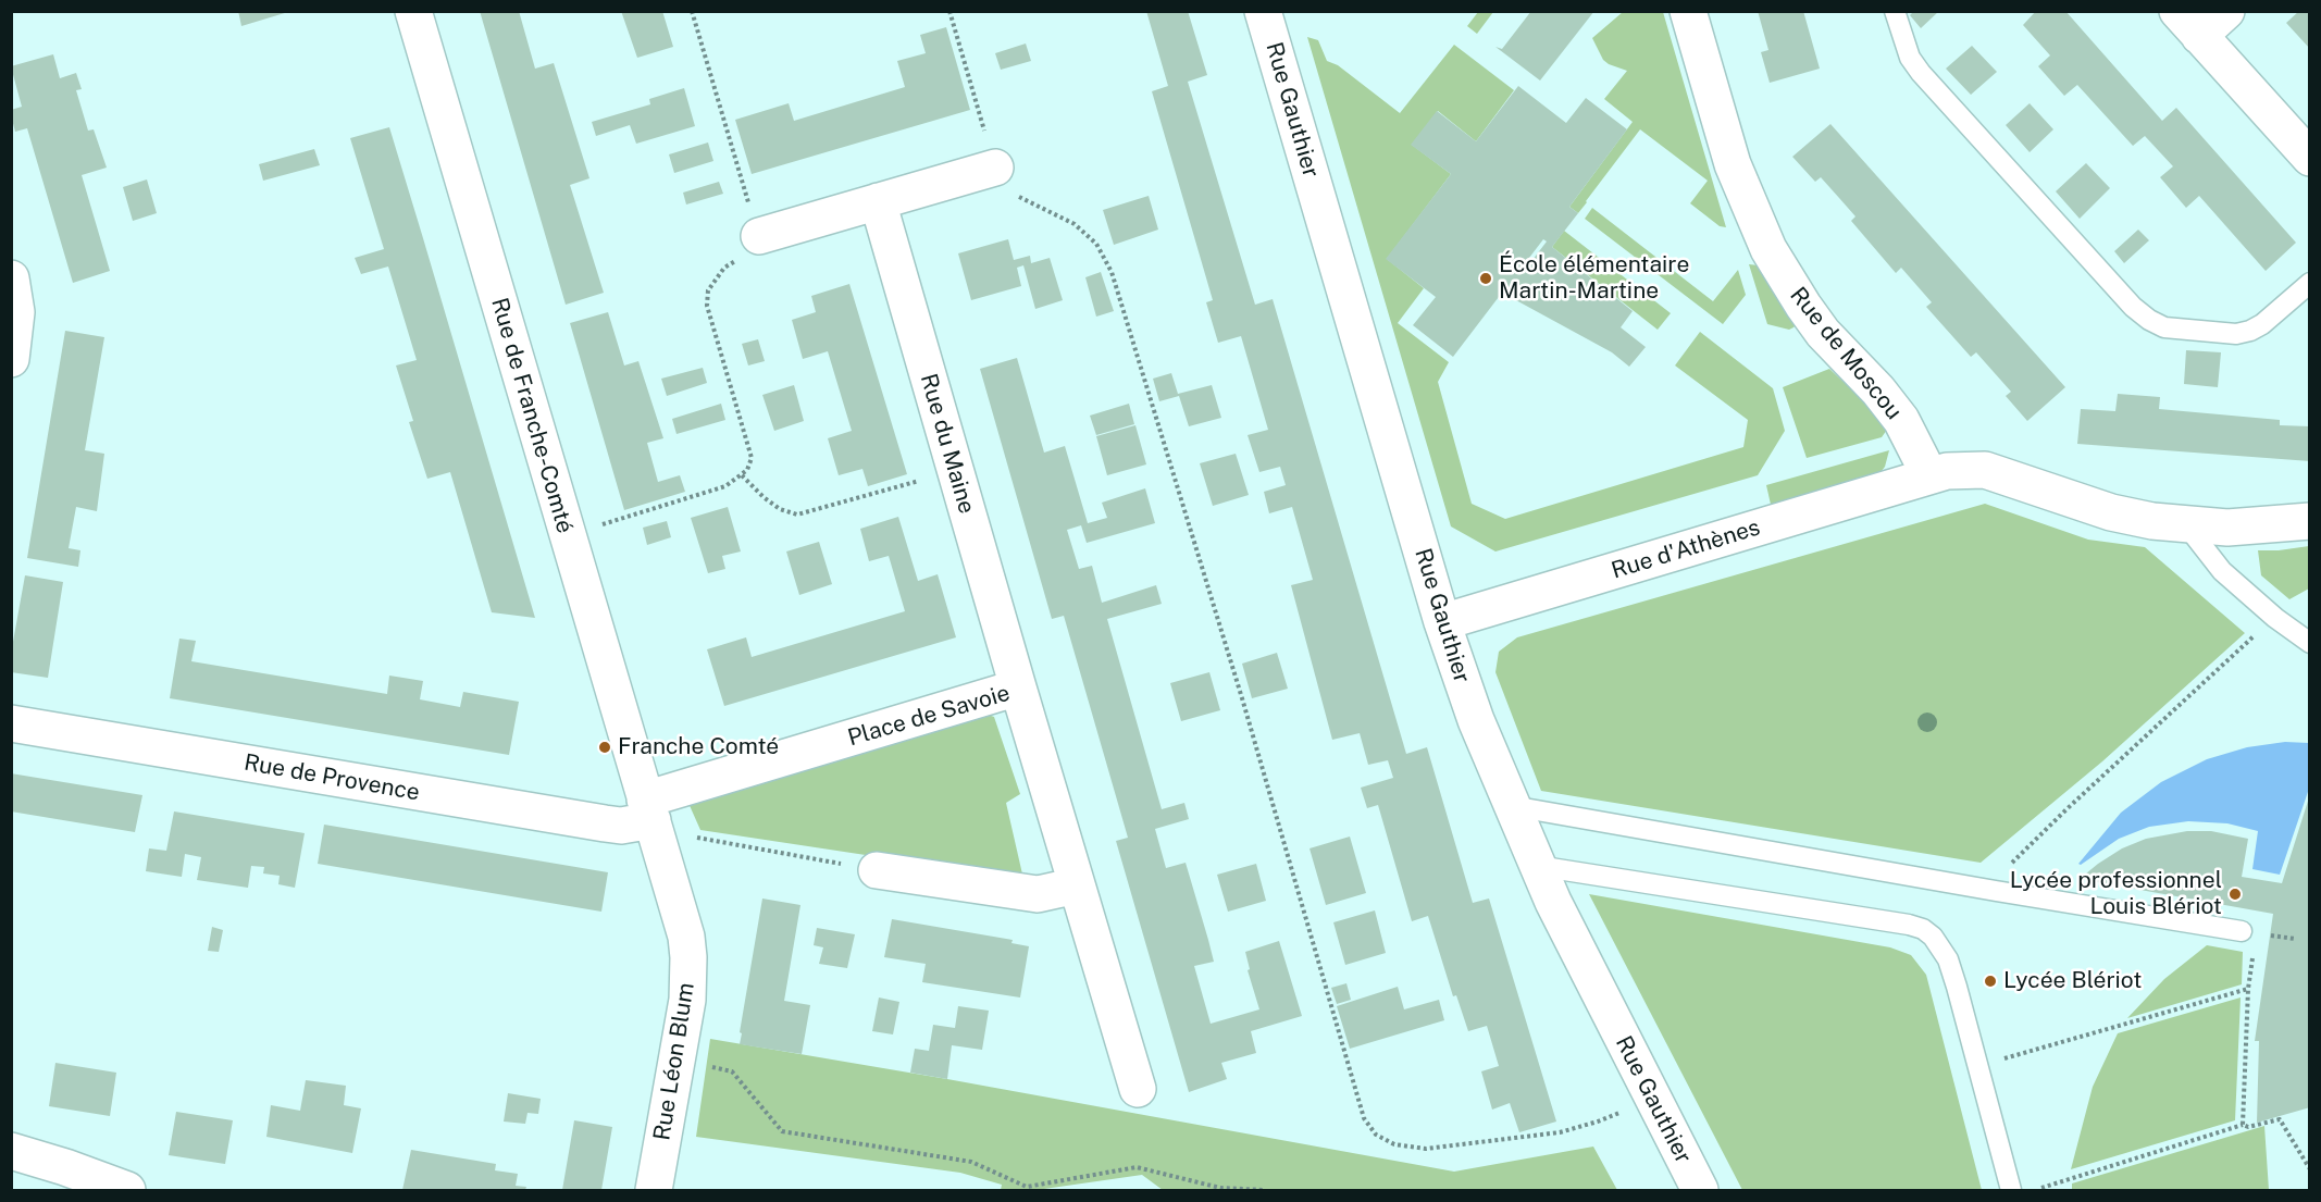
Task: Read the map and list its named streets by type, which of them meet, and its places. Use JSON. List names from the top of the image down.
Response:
{
  "streets": {
    "street": [
      "Rue Gauthier",
      "Rue de Moscou",
      "Rue de Franche-Comté",
      "Rue du Maine",
      "Rue d'Athènes",
      "Place de Savoie",
      "Rue de Provence",
      "Rue Léon Blum"
    ]
  },
  "crossings": [
    ["Rue Gauthier", "Rue d'Athènes"],
    ["Rue de Moscou", "Rue d'Athènes"],
    ["Rue de Franche-Comté", "Place de Savoie"],
    ["Rue de Franche-Comté", "Rue de Provence"],
    ["Rue de Franche-Comté", "Rue Léon Blum"],
    ["Rue du Maine", "Place de Savoie"],
    ["Place de Savoie", "Rue de Provence"],
    ["Place de Savoie", "Rue Léon Blum"],
    ["Rue de Provence", "Rue Léon Blum"]
  ],
  "places": [
    "École élémentaire Martin-Martine",
    "Franche Comté",
    "Lycée professionnel Louis Blériot",
    "Lycée Blériot"
  ]
}
